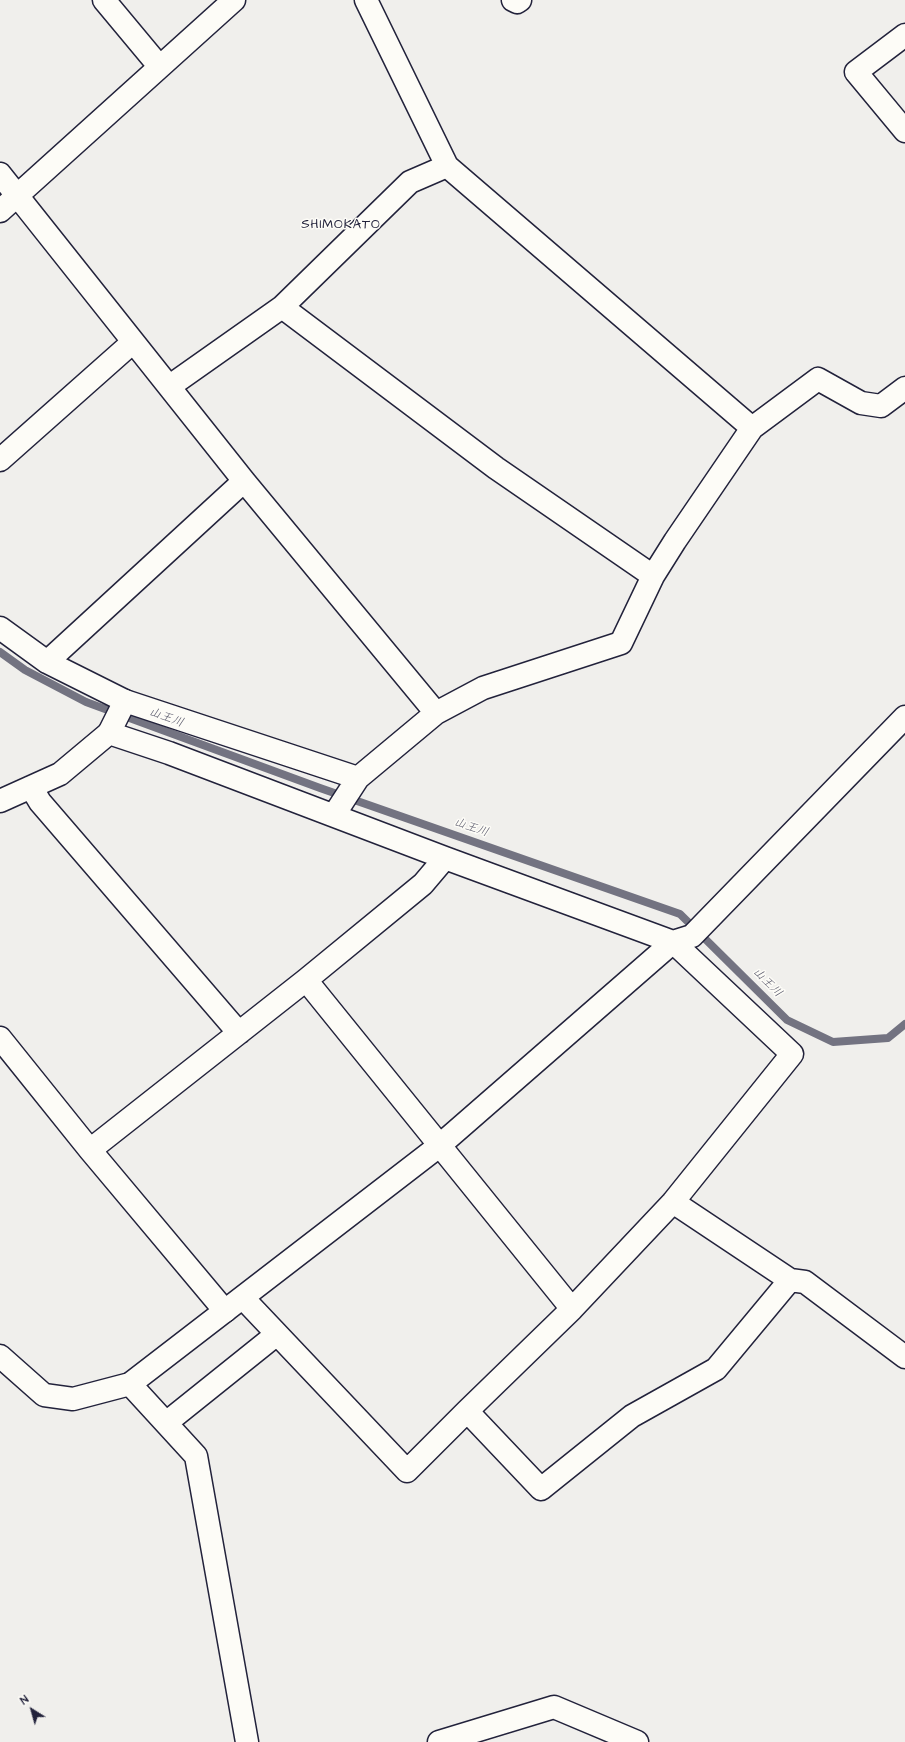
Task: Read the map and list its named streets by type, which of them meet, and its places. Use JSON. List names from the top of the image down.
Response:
{
  "districts": ["SHIMOKATO"],
  "water": ["山王川"],
  "north": "top left"
}
